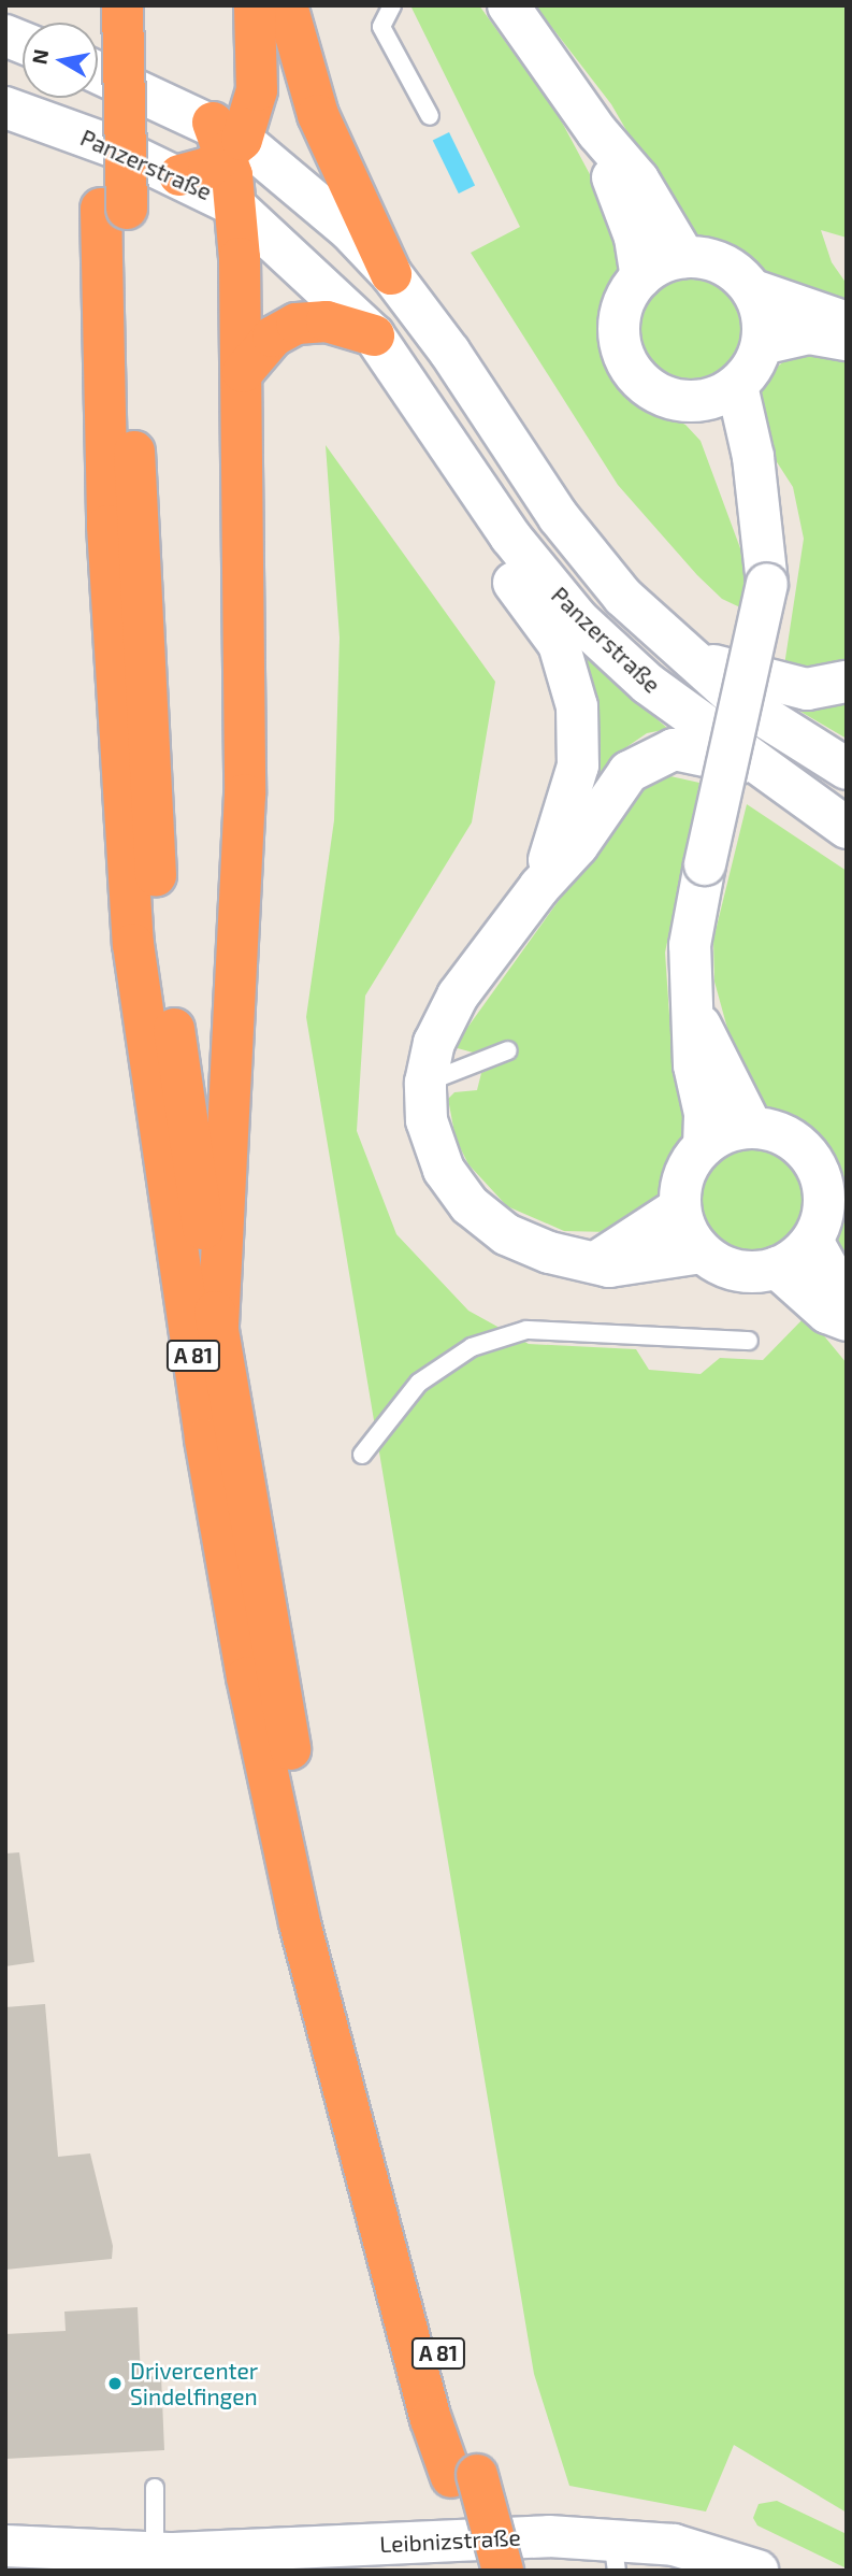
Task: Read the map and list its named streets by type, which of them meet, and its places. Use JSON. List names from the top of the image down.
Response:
{
  "streets": {
    "highway": ["A 81"],
    "main road": ["Panzerstraße", "Leibnizstraße"]
  },
  "places": ["Drivercenter Sindelfingen"],
  "north": "left"
}
